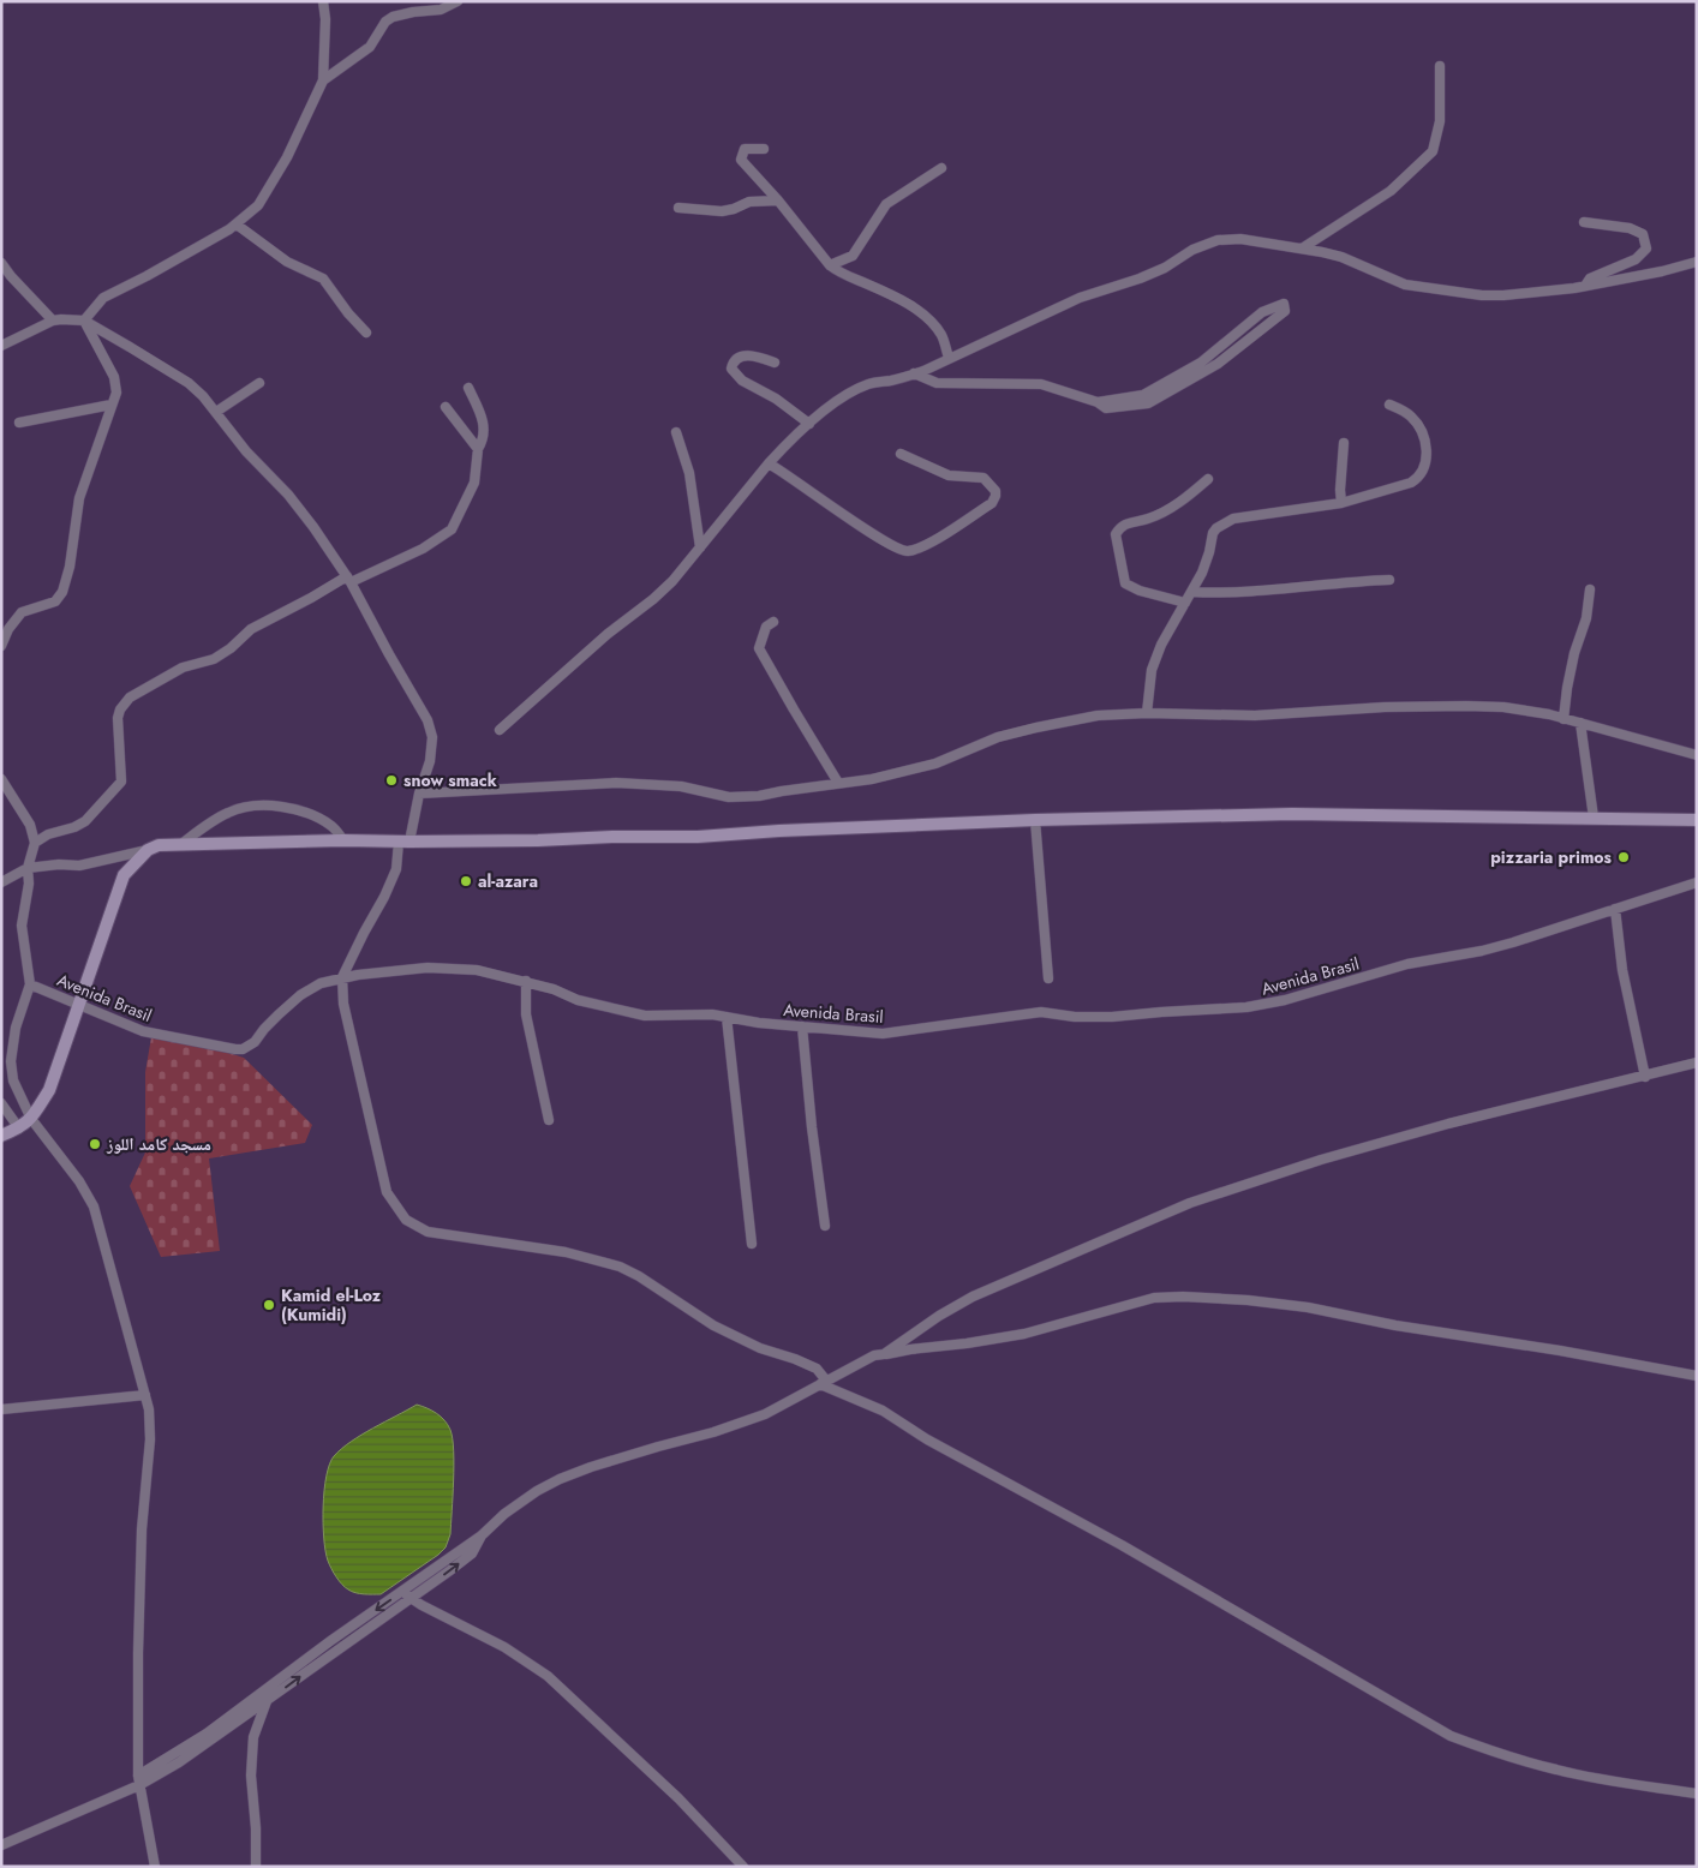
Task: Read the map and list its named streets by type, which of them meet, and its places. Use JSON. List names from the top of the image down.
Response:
{
  "streets": {
    "street": ["Avenida Brasil"]
  },
  "places": [
    "snow smack",
    "pizzaria primos",
    "al-azara",
    "مسجد كامد اللوز",
    "Kamid el-Loz (Kumidi)"
  ]
}
